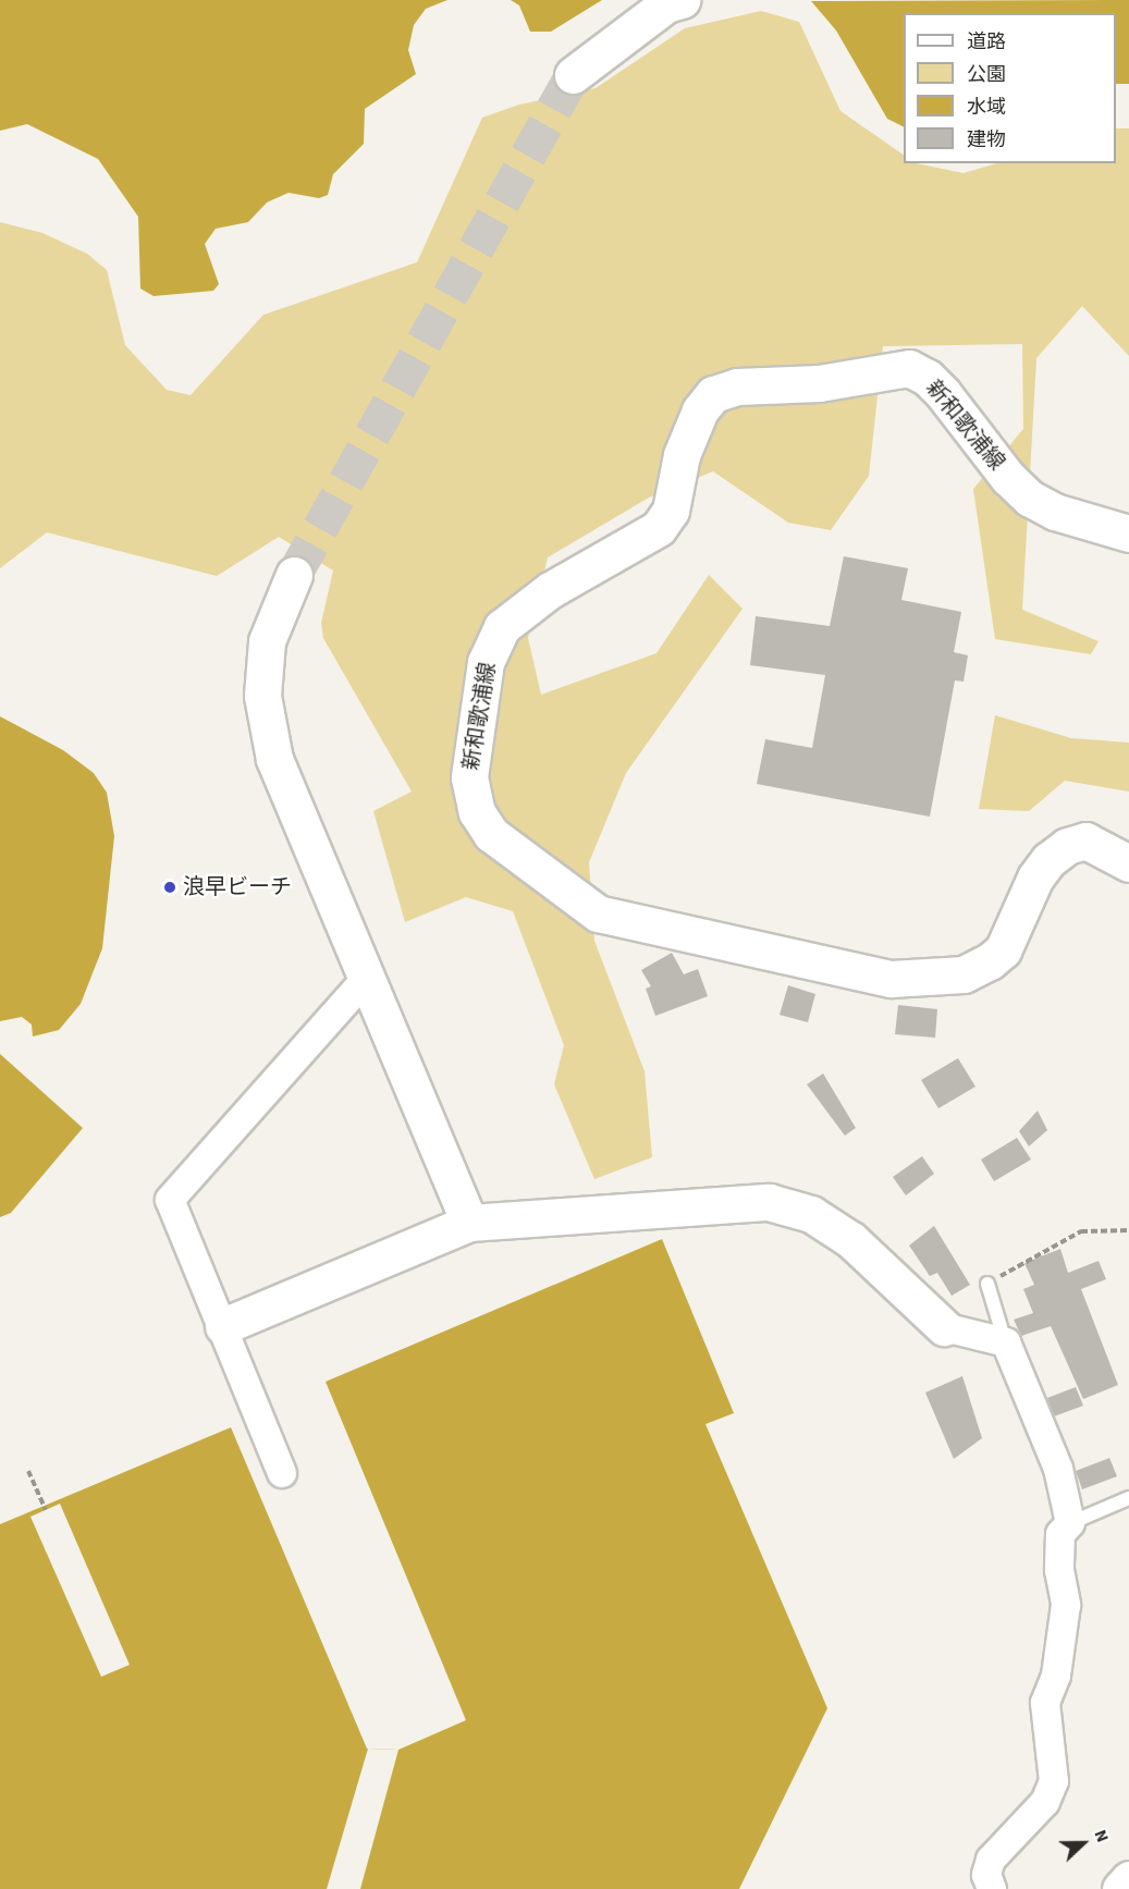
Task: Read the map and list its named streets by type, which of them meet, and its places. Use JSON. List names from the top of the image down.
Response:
{
  "streets": {
    "main road": ["新和歌浦線"]
  },
  "places": ["浪早ビーチ"],
  "legend": [
    "道路",
    "公園",
    "水域",
    "建物"
  ],
  "north": "right"
}
